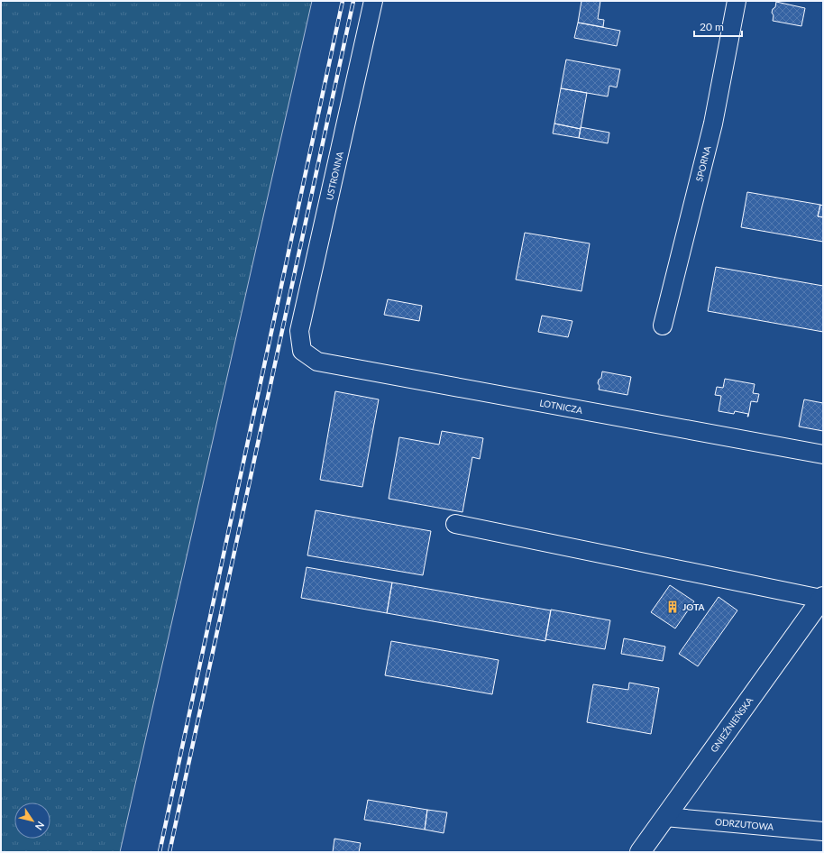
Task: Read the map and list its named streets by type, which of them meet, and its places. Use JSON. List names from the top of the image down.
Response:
{
  "streets": {
    "main road": ["GNIEŹNIEŃSKA"],
    "street": [
      "SPORNA",
      "USTRONNA",
      "LOTNICZA",
      "ODRZUTOWA"
    ]
  },
  "crossings": [
    ["USTRONNA", "LOTNICZA"],
    ["GNIEŹNIEŃSKA", "ODRZUTOWA"]
  ],
  "places": {
    "building": ["JOTA"]
  },
  "scale_bar": "20 m",
  "north": "bottom right"
}
